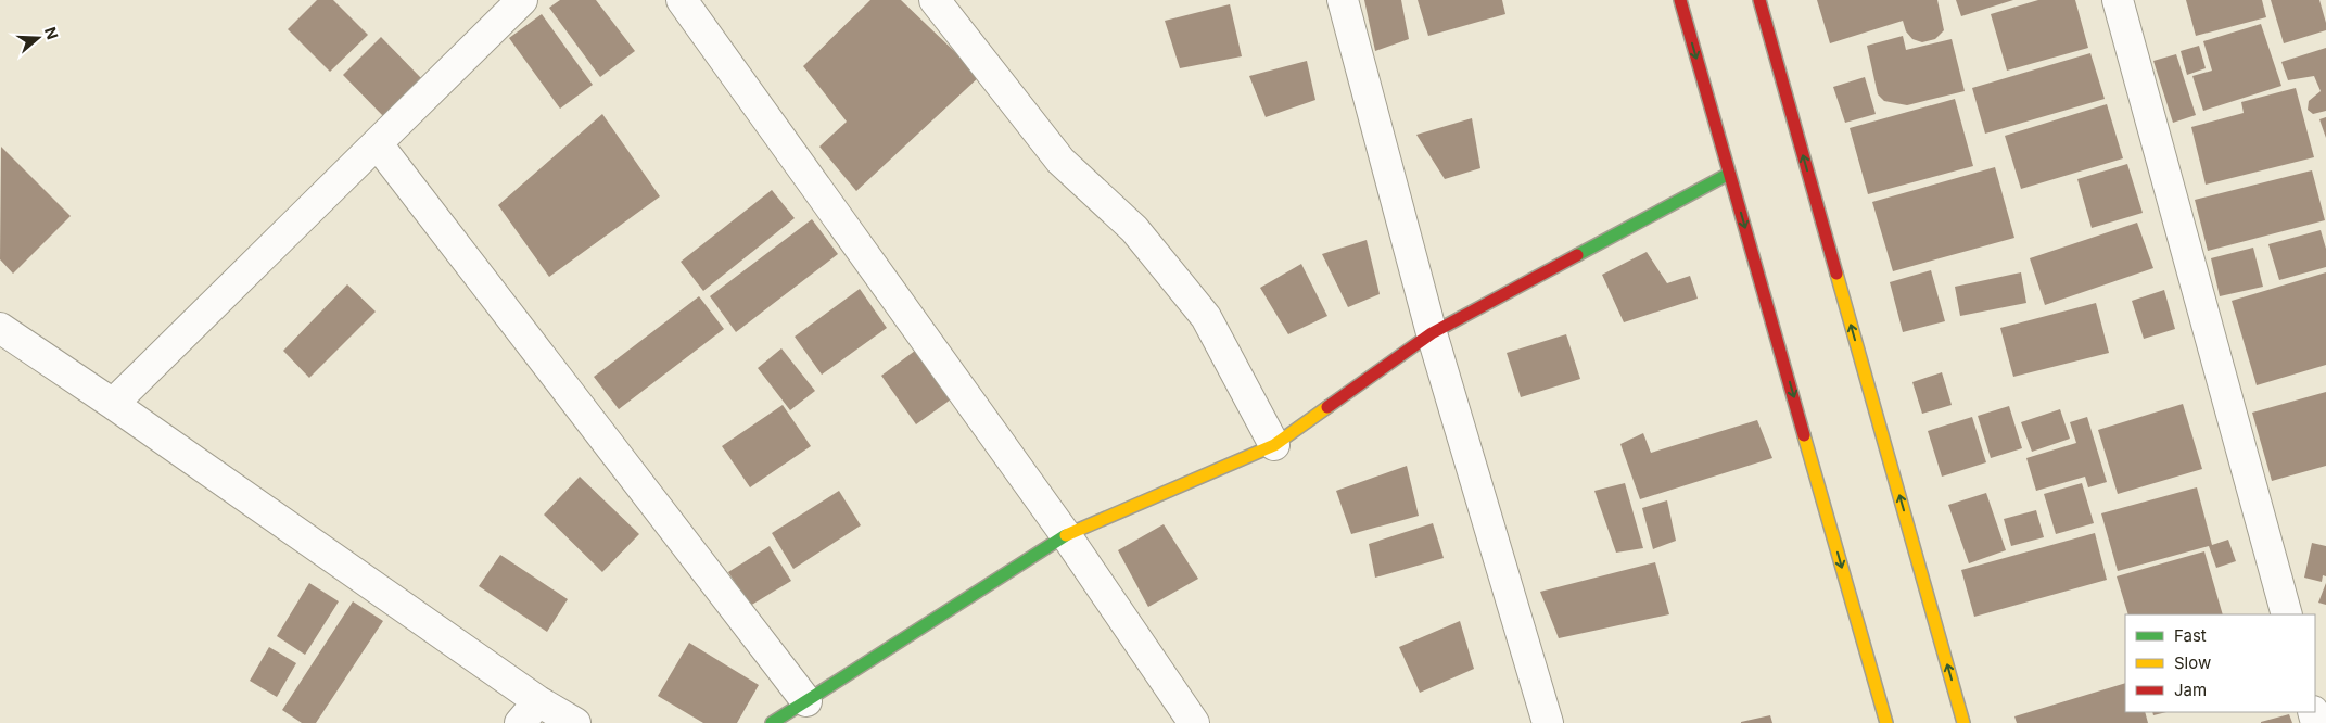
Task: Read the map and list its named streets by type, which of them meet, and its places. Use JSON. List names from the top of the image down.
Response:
{
  "legend": ["Fast", "Slow", "Jam"],
  "north": "right"
}
